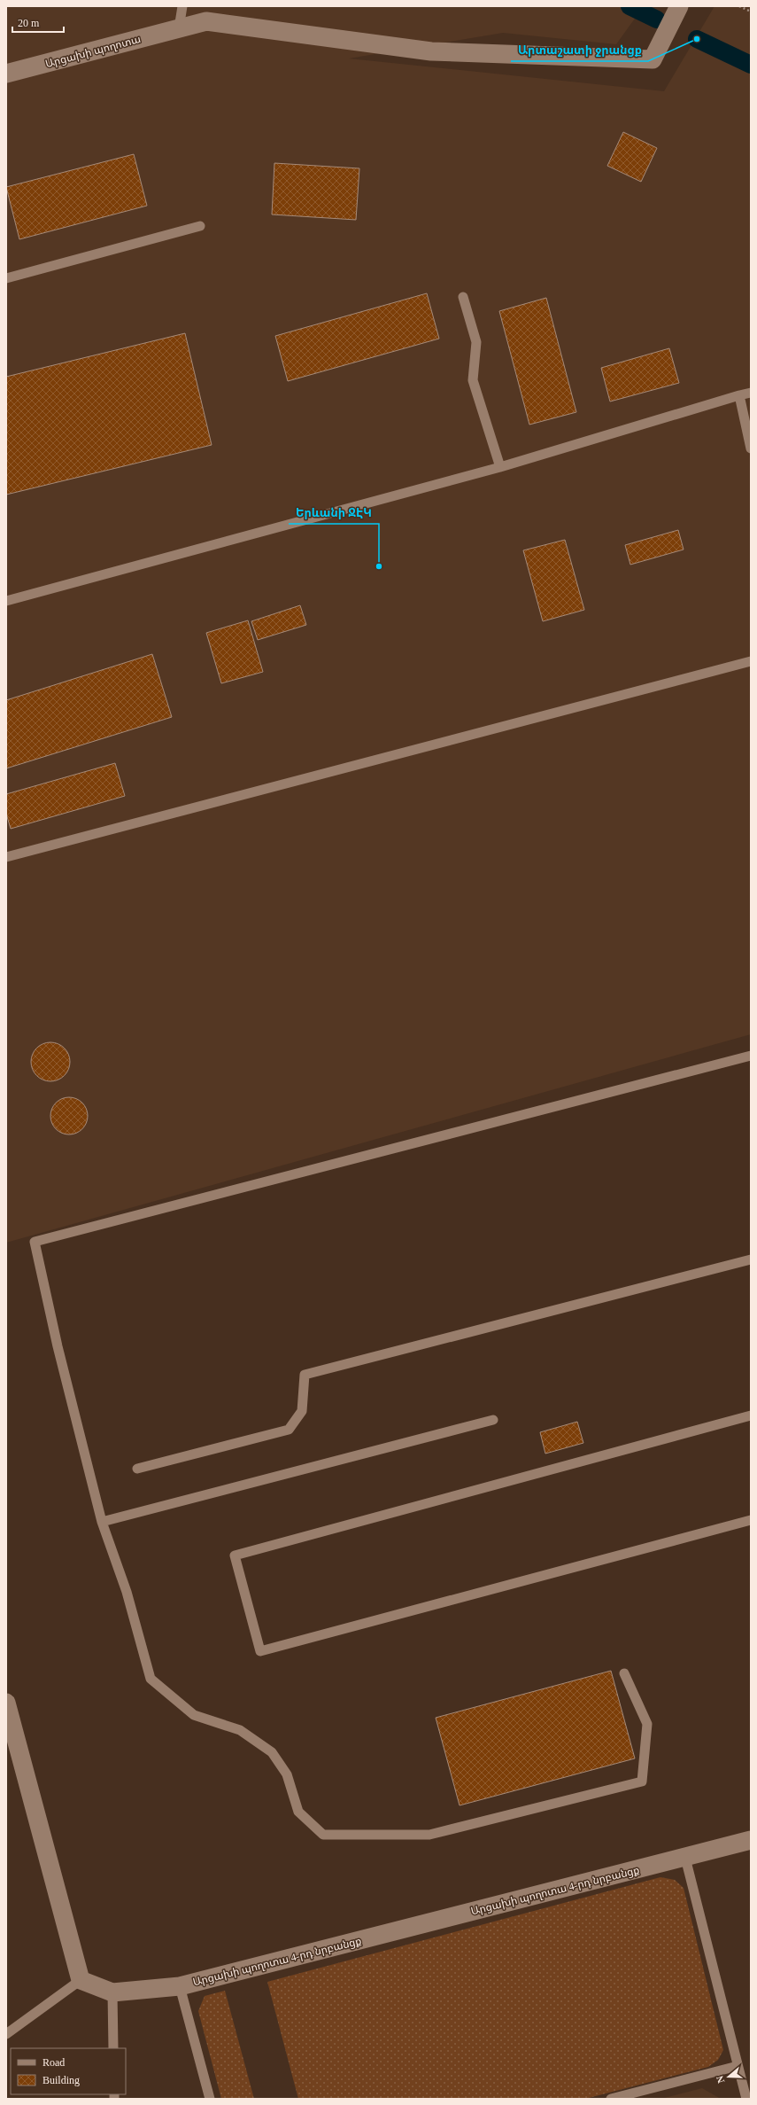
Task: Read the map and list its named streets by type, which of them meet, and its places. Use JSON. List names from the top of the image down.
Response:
{
  "streets": {
    "street": ["Արցախի պողոտա", "Արցախի պողոտա 4-րդ նրբանցք"]
  },
  "places": ["Արտաշատի ջրանցք", "Երևանի ՋԷԿ"],
  "legend": ["Road", "Building"],
  "scale_bar": "20 m",
  "north": "left"
}
